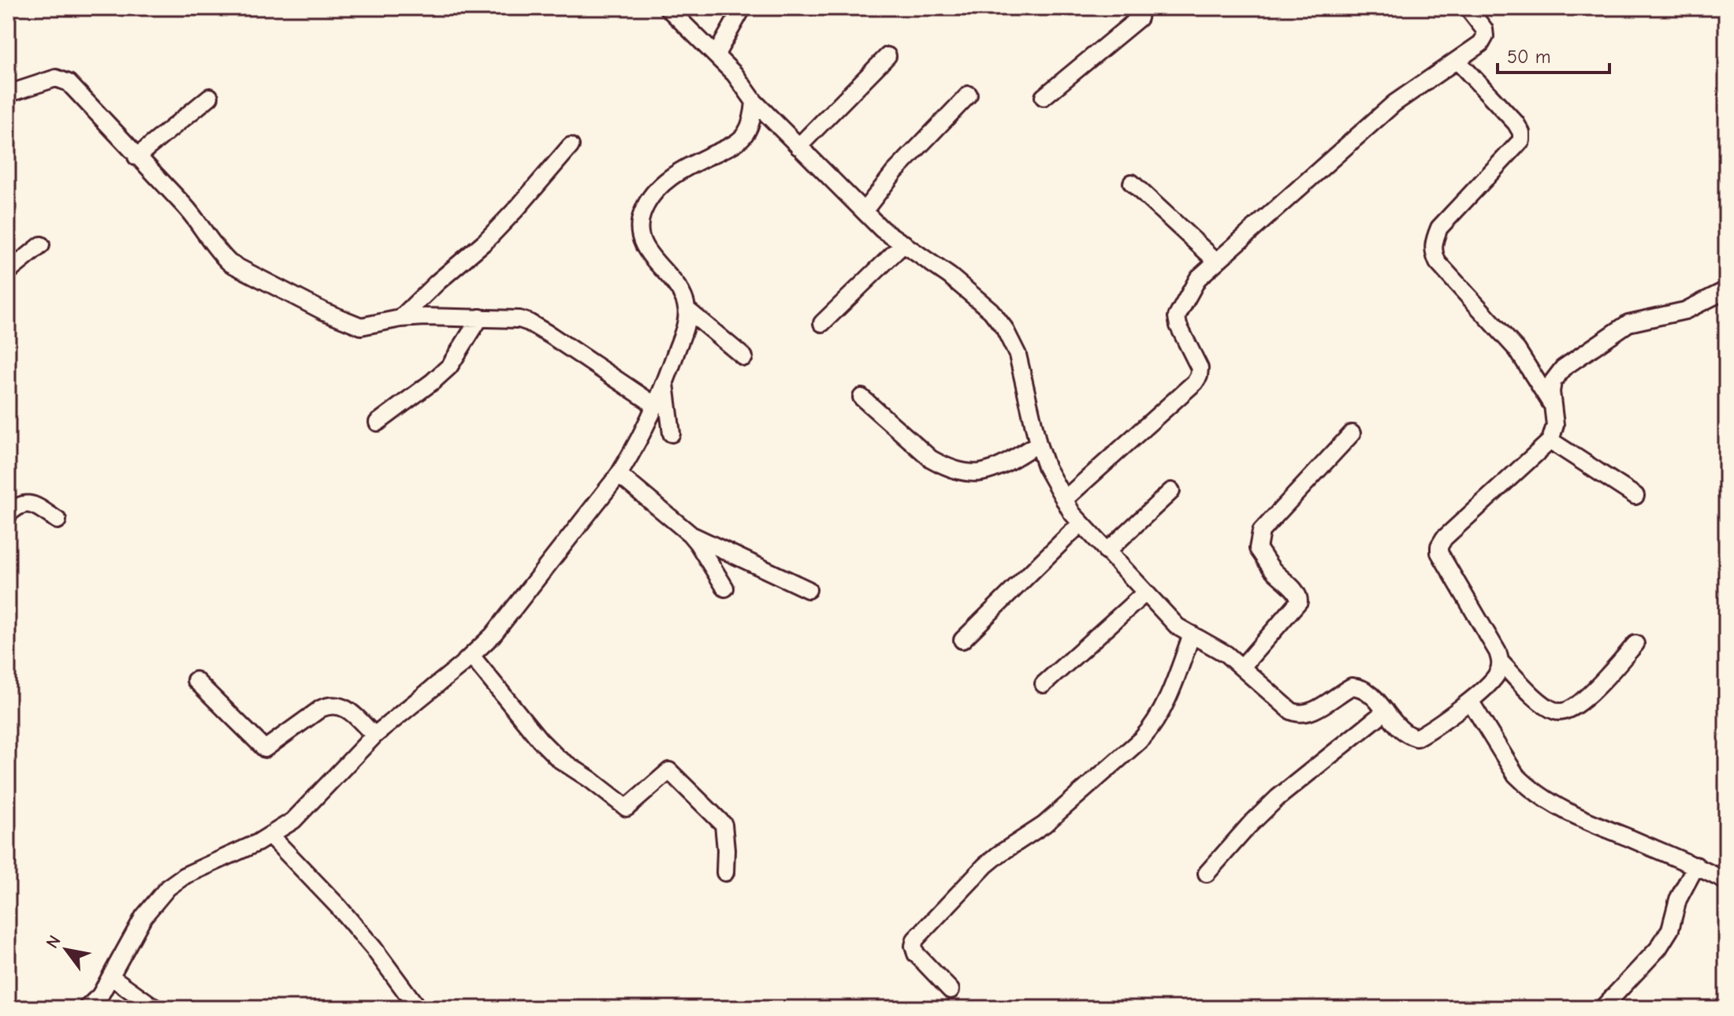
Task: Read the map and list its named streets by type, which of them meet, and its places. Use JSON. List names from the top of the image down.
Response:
{
  "scale_bar": "50 m",
  "north": "top left"
}
